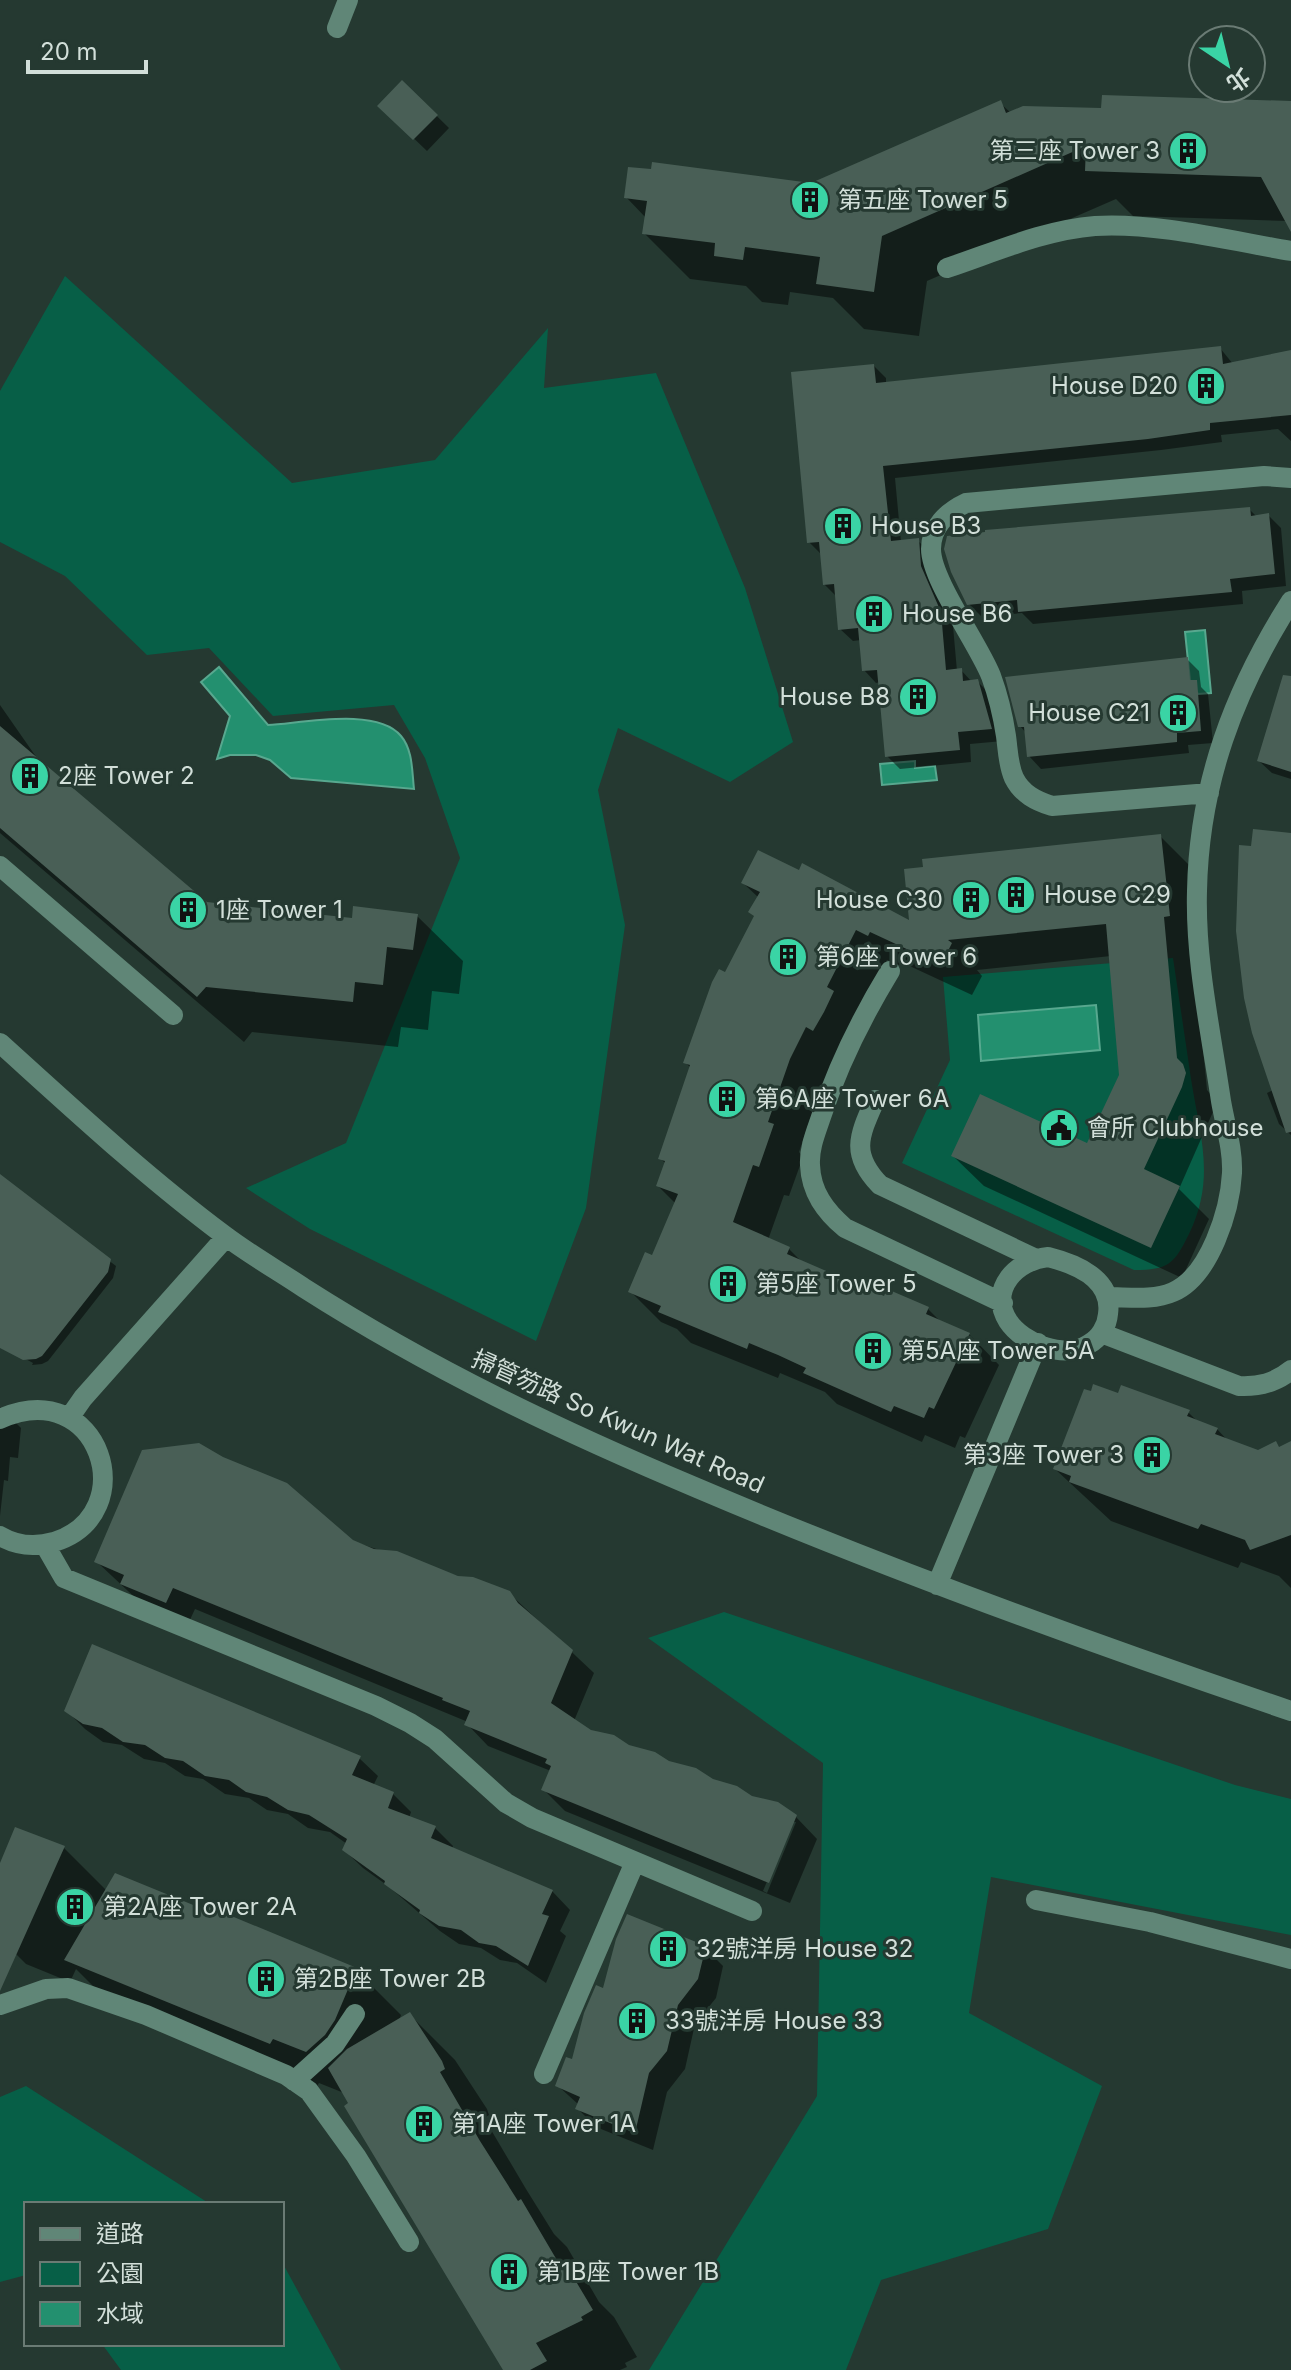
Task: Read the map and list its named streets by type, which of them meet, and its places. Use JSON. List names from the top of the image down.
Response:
{
  "streets": {
    "street": ["掃管笏路 So Kwun Wat Road"]
  },
  "places": {
    "building": [
      "第三座 Tower 3",
      "第五座 Tower 5",
      "House D20",
      "House B3",
      "House B6",
      "House B8",
      "House C21",
      "2座 Tower 2",
      "House C29",
      "House C30",
      "1座 Tower 1",
      "第6座 Tower 6",
      "第6A座 Tower 6A",
      "第5座 Tower 5",
      "第5A座 Tower 5A",
      "第3座 Tower 3",
      "第2A座 Tower 2A",
      "32號洋房 House 32",
      "第2B座 Tower 2B",
      "33號洋房 House 33",
      "第1A座 Tower 1A",
      "第1B座 Tower 1B"
    ],
    "public building": ["會所 Clubhouse"]
  },
  "legend": ["道路", "公園", "水域"],
  "scale_bar": "20 m",
  "north": "bottom right"
}
